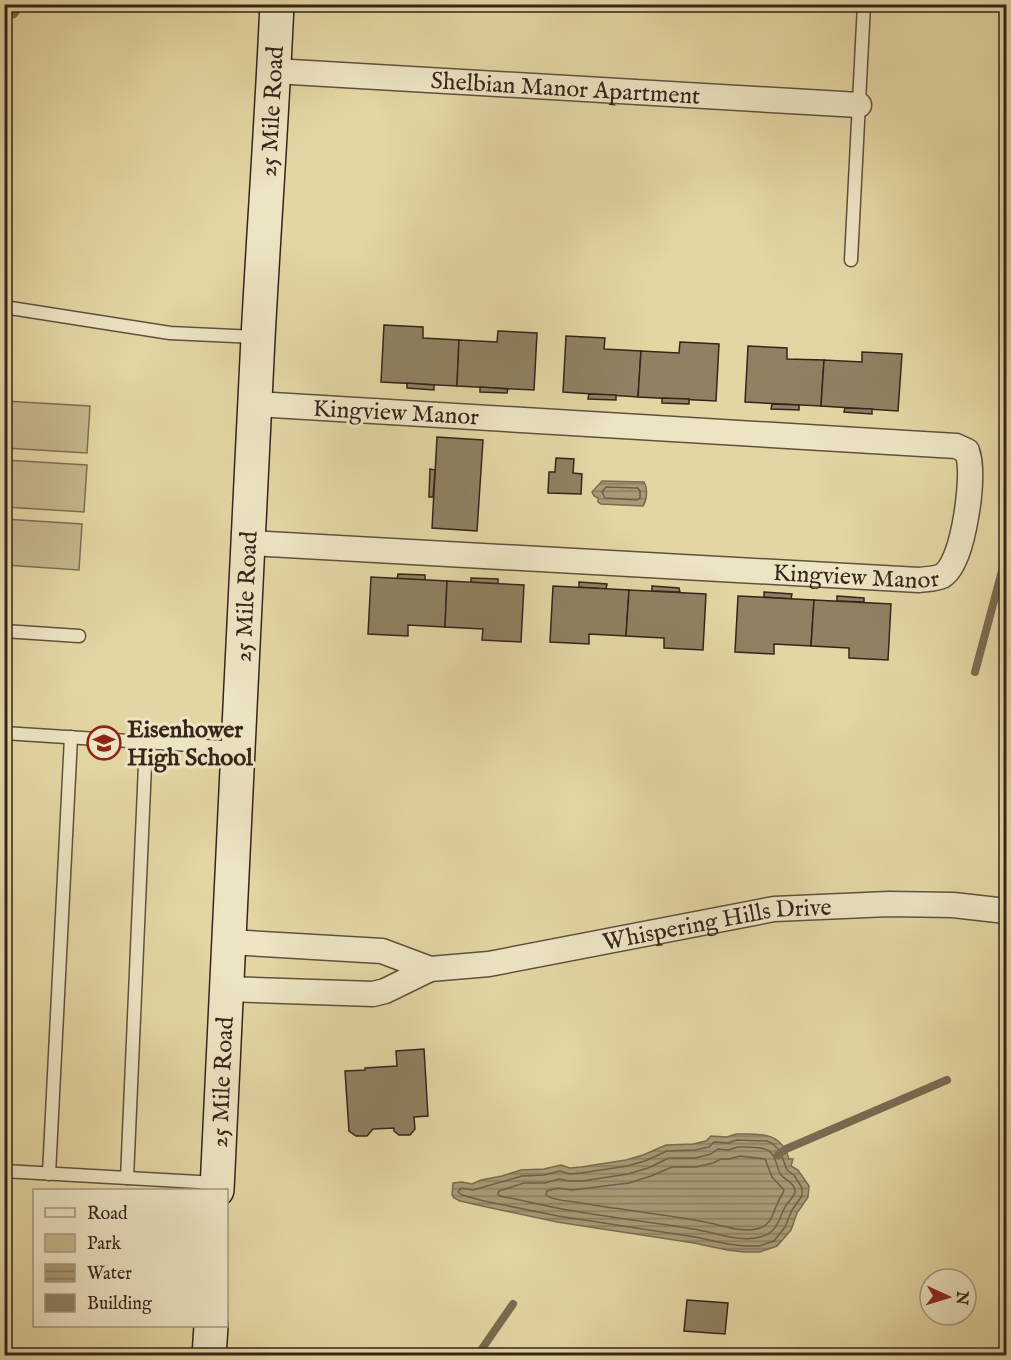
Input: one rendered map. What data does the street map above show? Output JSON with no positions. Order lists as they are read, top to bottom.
{
  "streets": {
    "street": [
      "Shelbian Manor Apartment",
      "25 Mile Road",
      "Kingview Manor",
      "Whispering Hills Drive"
    ]
  },
  "crossings": [
    ["Shelbian Manor Apartment", "25 Mile Road"],
    ["25 Mile Road", "Kingview Manor"],
    ["25 Mile Road", "Whispering Hills Drive"]
  ],
  "places": {
    "school or university": ["Eisenhower High School"]
  },
  "legend": [
    "Road",
    "Park",
    "Water",
    "Building"
  ],
  "north": "right"
}
